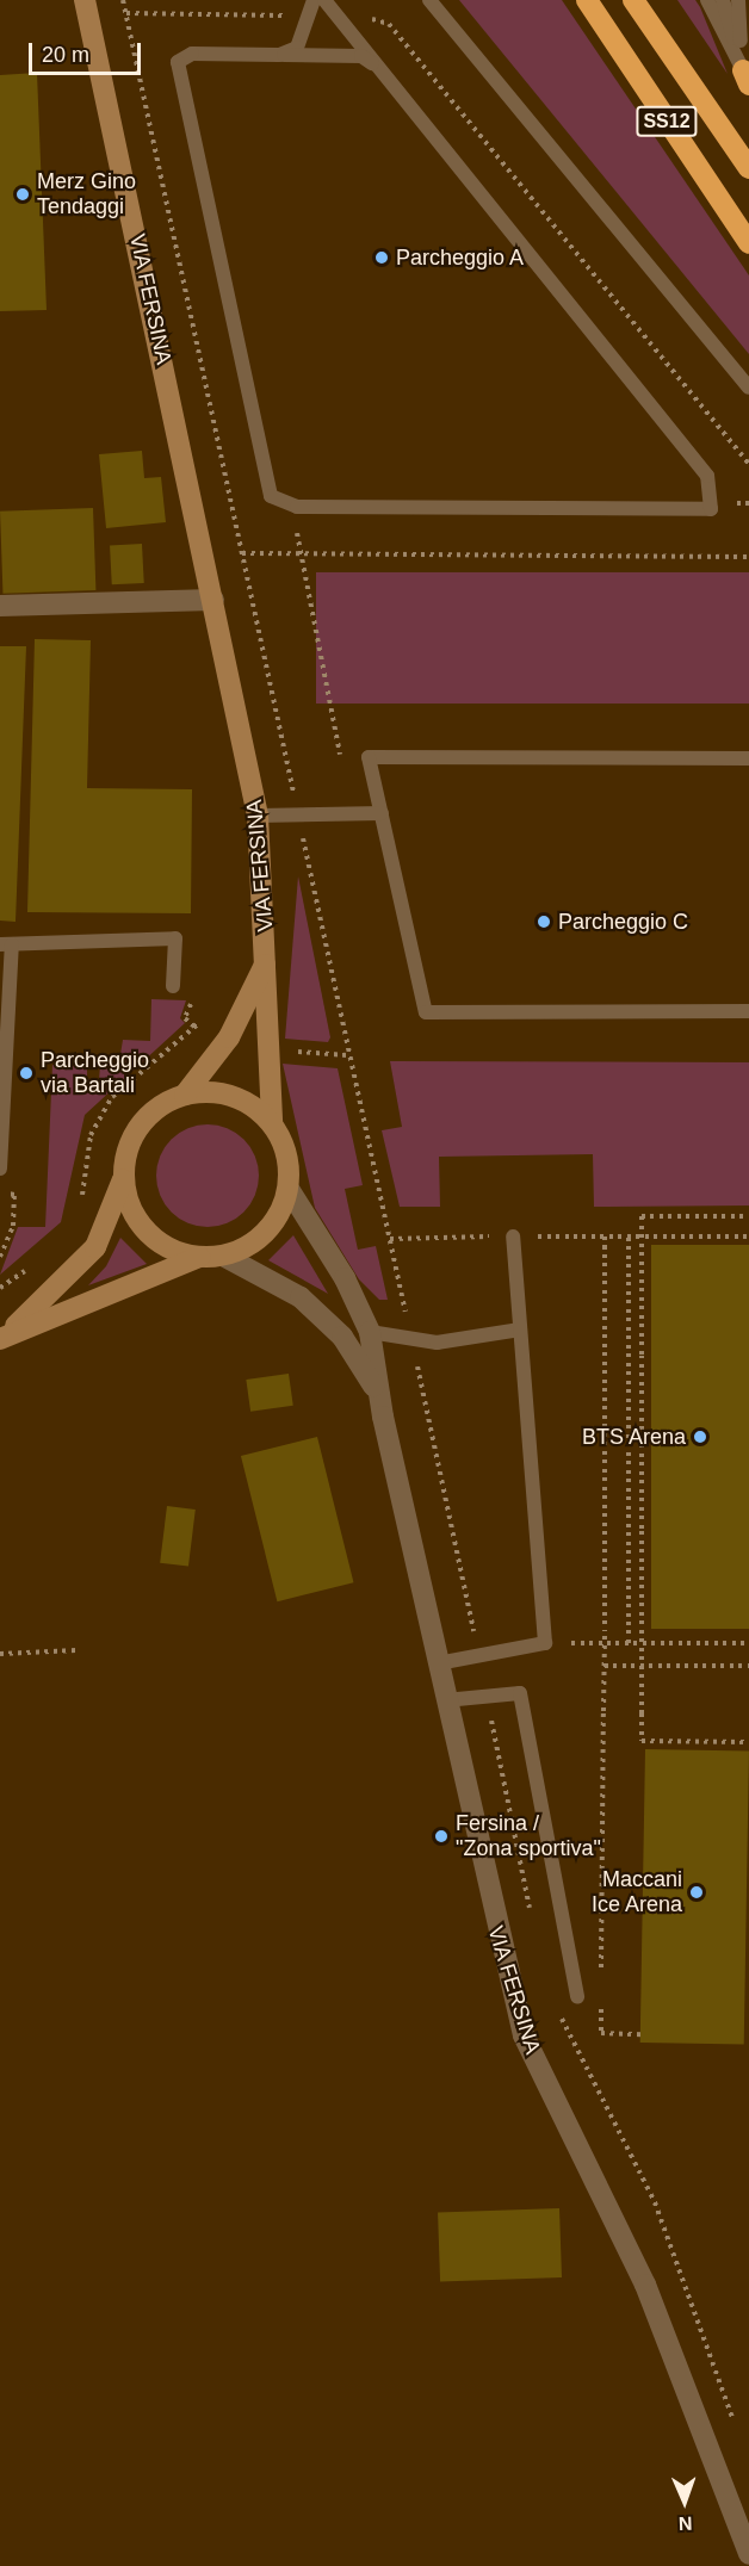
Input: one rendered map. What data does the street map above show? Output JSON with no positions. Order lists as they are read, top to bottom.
{
  "streets": {
    "highway": ["SS12"],
    "street": ["VIA FERSINA"]
  },
  "places": [
    "Merz Gino Tendaggi",
    "Parcheggio A",
    "Parcheggio C",
    "Parcheggio via Bartali",
    "BTS Arena",
    "Fersina / \"Zona sportiva\"",
    "Maccani Ice Arena"
  ],
  "scale_bar": "20 m",
  "north": "bottom"
}
